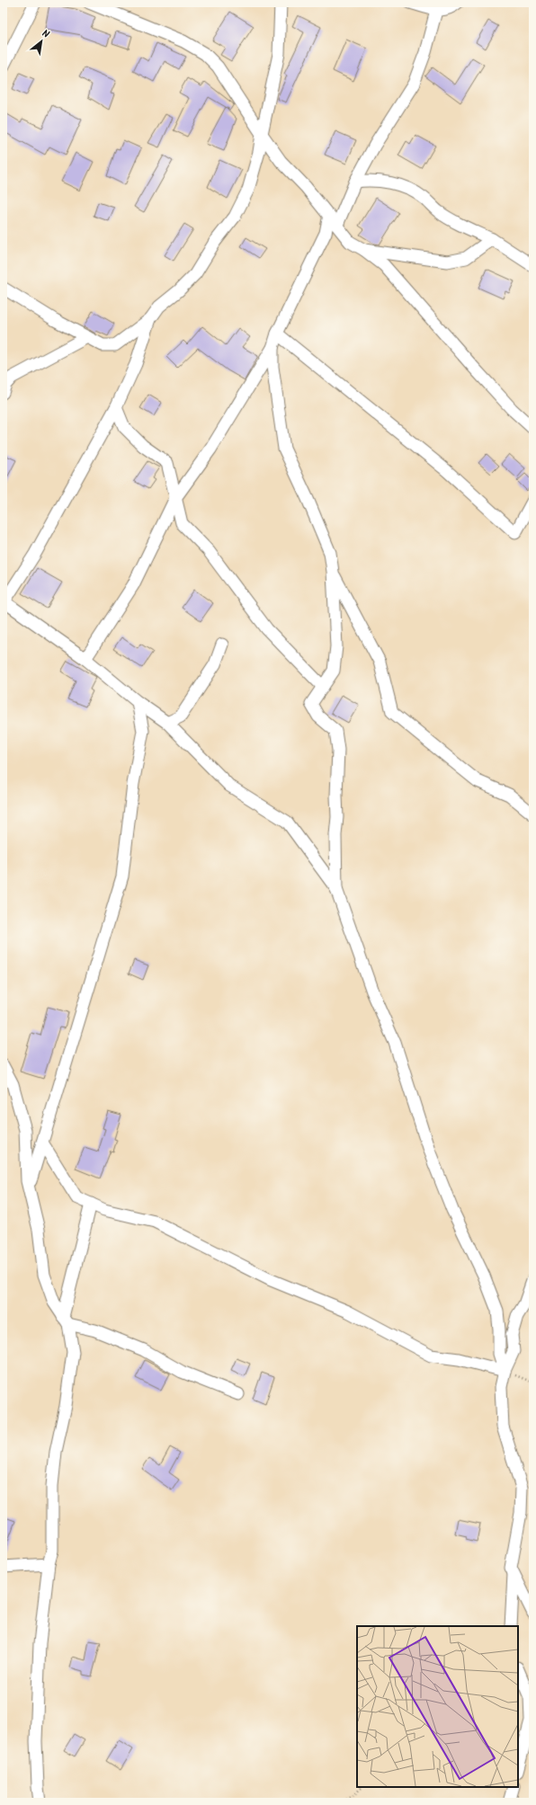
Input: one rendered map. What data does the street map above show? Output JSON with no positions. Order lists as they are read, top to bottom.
{
  "north": "top right"
}
